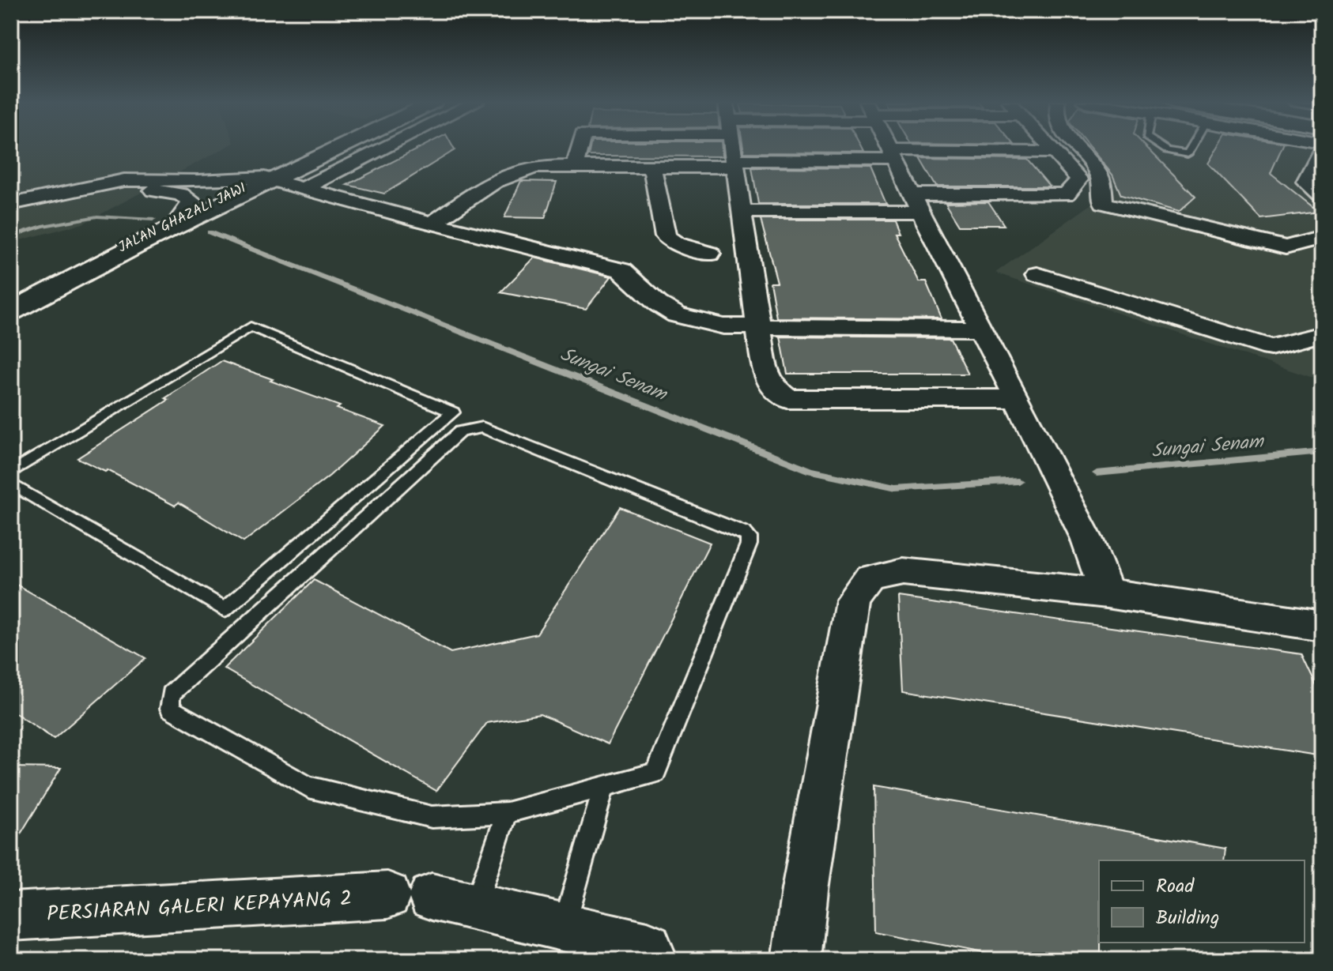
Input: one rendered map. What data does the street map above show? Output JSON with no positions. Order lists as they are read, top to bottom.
{
  "streets": {
    "street": ["JALAN GHAZALI JAWI", "PERSIARAN GALERI KEPAYANG 2"]
  },
  "water": ["Sungai Senam"],
  "legend": ["Road", "Building"]
}
